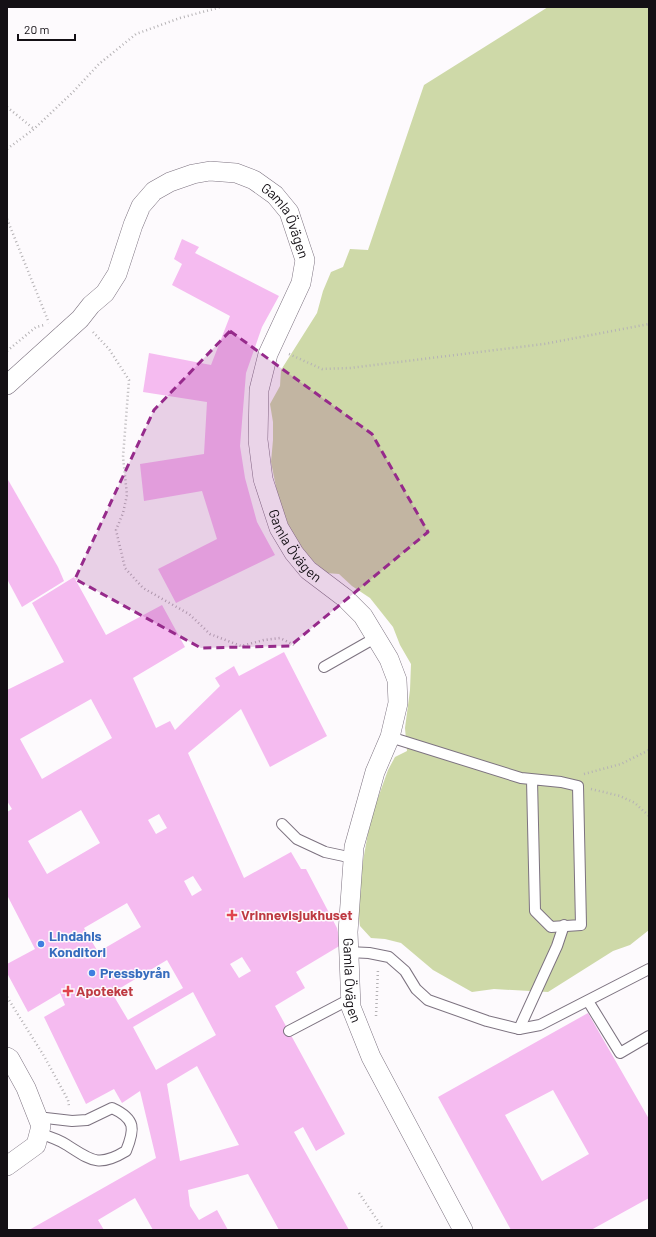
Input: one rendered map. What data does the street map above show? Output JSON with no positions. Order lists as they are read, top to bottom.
{
  "streets": {
    "street": ["Gamla Övägen"]
  },
  "places": {
    "health": ["Vrinnevisjukhuset", "Apoteket"],
    "other": ["Lindahls Konditori", "Pressbyrån"]
  },
  "scale_bar": "20 m"
}
